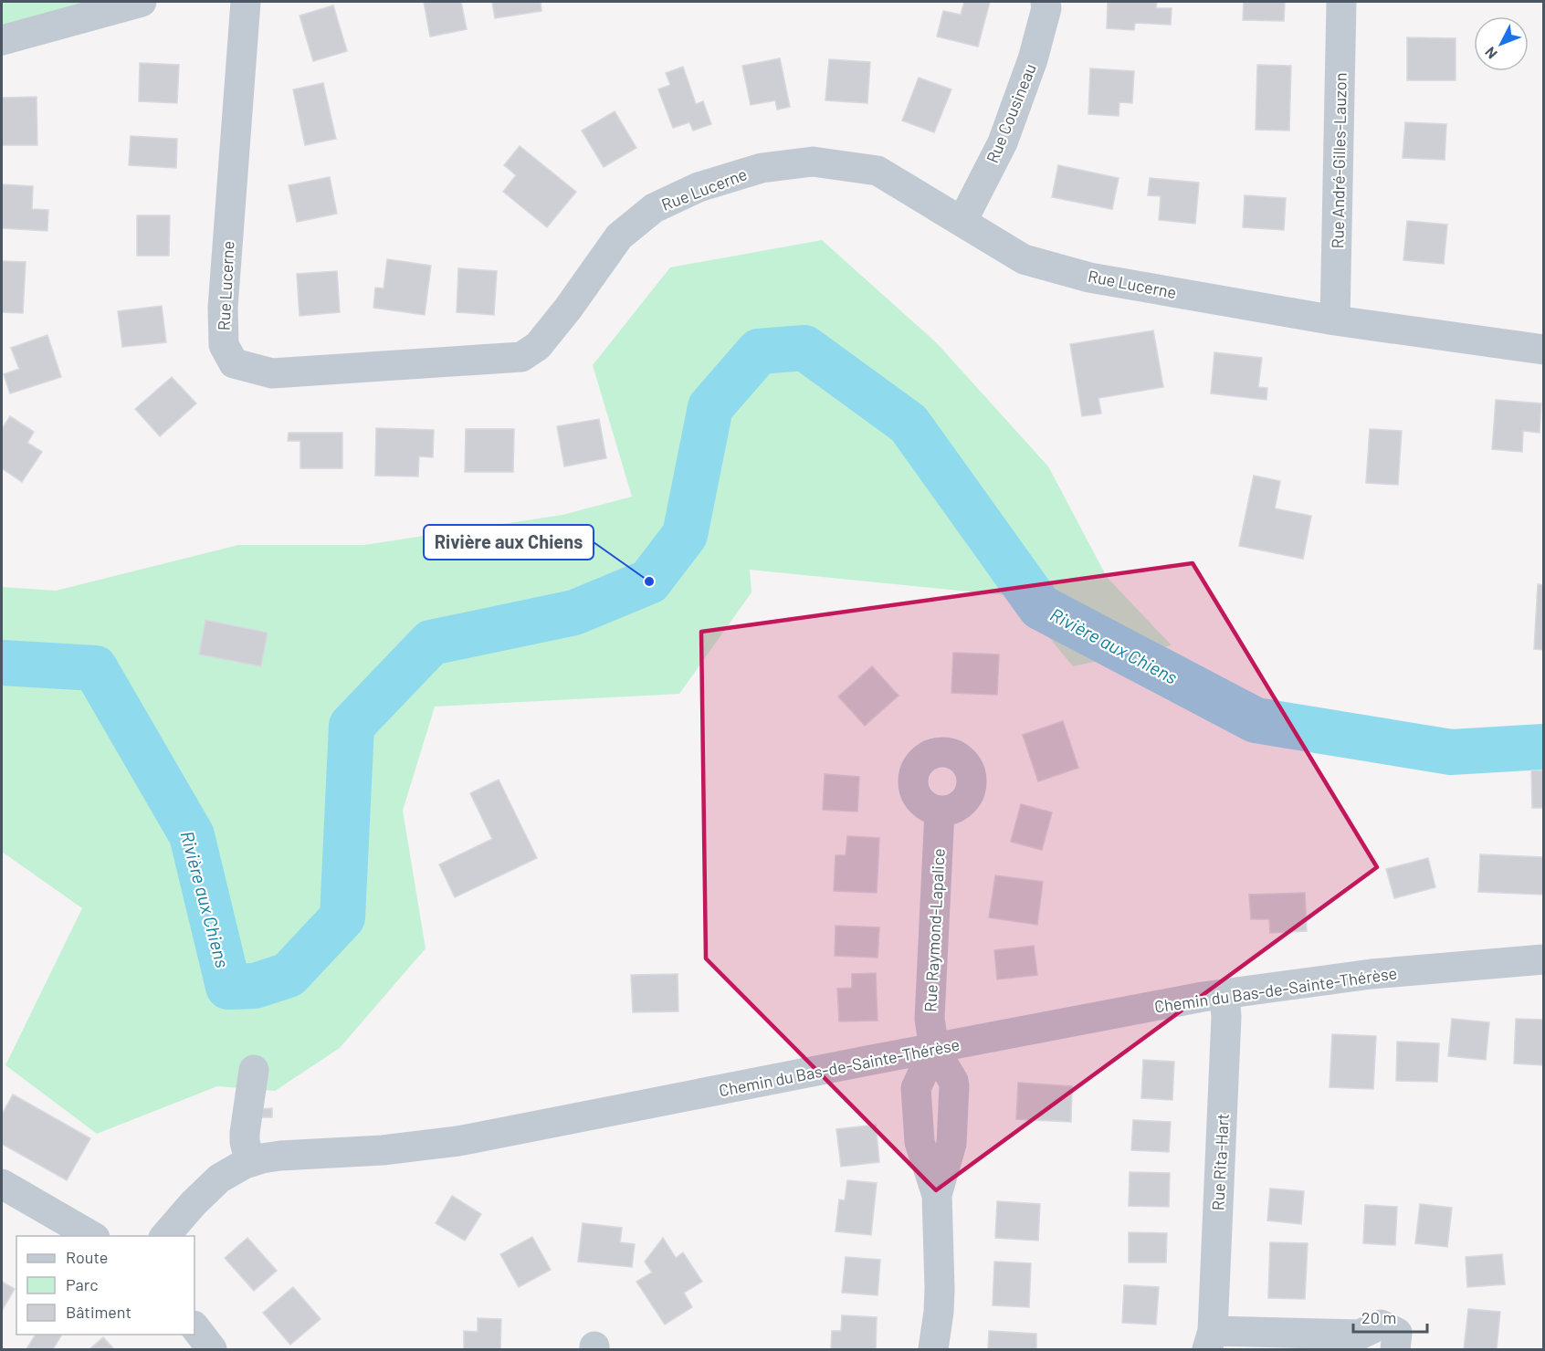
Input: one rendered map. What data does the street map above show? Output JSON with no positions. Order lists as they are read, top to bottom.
{
  "streets": {
    "street": [
      "Rue Cousineau",
      "Rue André-Gilles-Lauzon",
      "Rue Lucerne",
      "Rue Raymond-Lapalice",
      "Chemin du Bas-de-Sainte-Thérèse",
      "Rue Rita-Hart"
    ]
  },
  "crossings": [
    ["Rue Cousineau", "Rue Lucerne"],
    ["Rue André-Gilles-Lauzon", "Rue Lucerne"],
    ["Rue Raymond-Lapalice", "Chemin du Bas-de-Sainte-Thérèse"],
    ["Chemin du Bas-de-Sainte-Thérèse", "Rue Rita-Hart"]
  ],
  "water": ["Rivière aux Chiens"],
  "places": ["Rivière aux Chiens"],
  "legend": ["Route", "Parc", "Bâtiment"],
  "scale_bar": "20 m",
  "north": "bottom left"
}
